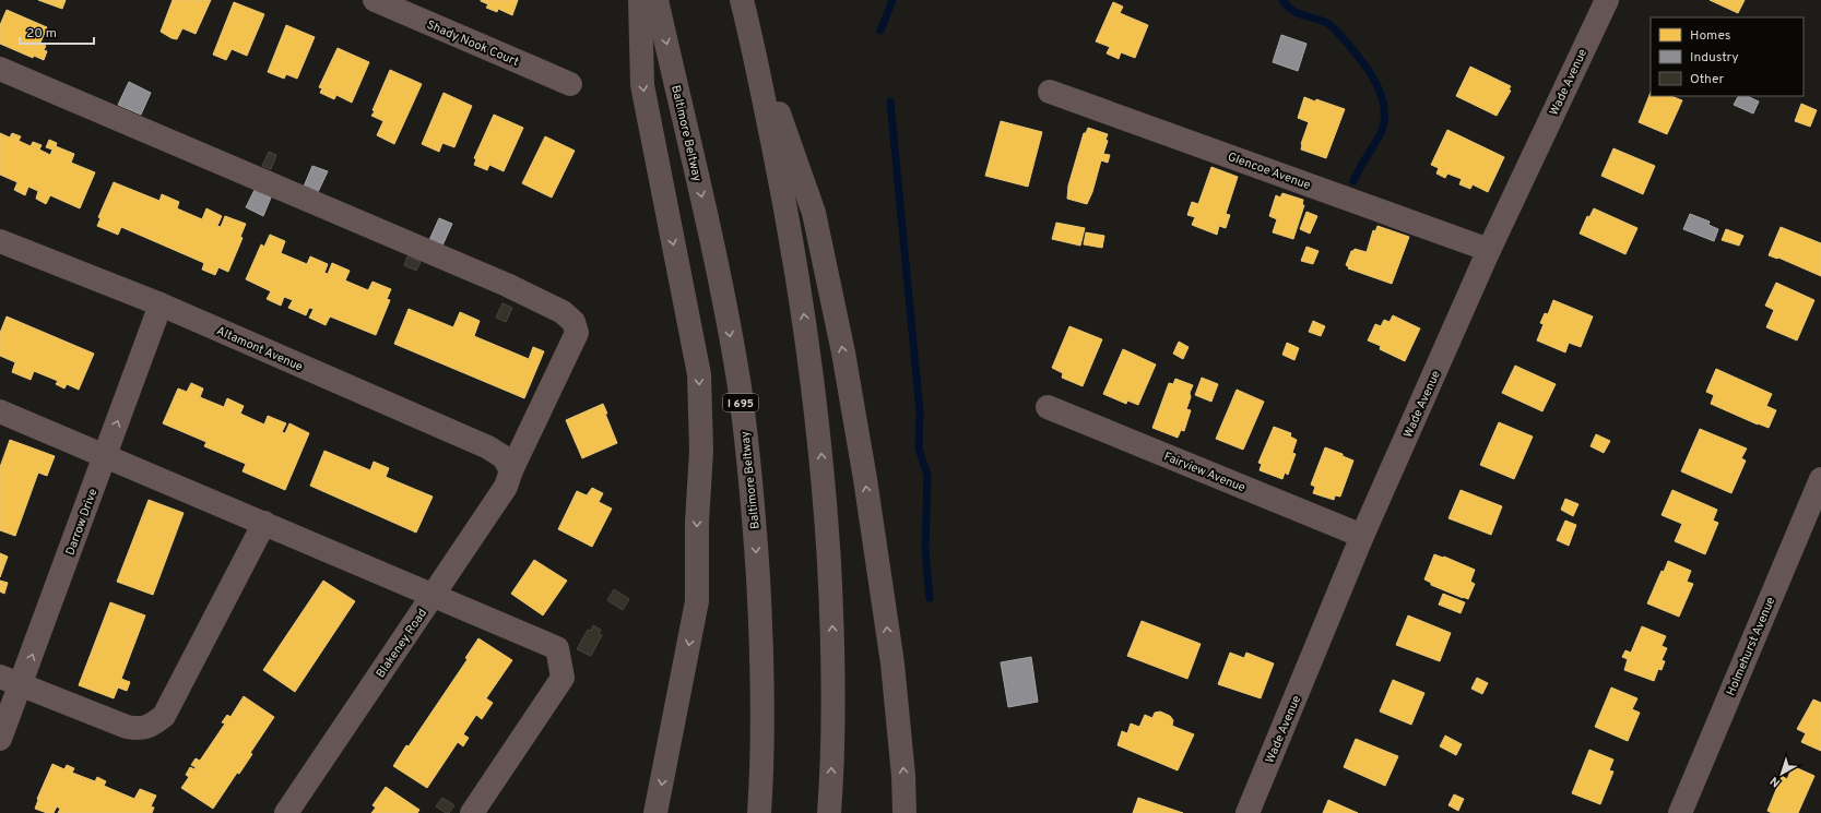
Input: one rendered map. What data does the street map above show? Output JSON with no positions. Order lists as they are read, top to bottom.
{
  "streets": {
    "highway": ["Baltimore Beltway", "I 695"],
    "street": [
      "Shady Nook Court",
      "Wade Avenue",
      "Glencoe Avenue",
      "Altamont Avenue",
      "Fairview Avenue",
      "Darrow Drive",
      "Blakeney Road",
      "Holmehurst Avenue"
    ]
  },
  "crossings": [
    ["Wade Avenue", "Glencoe Avenue"],
    ["Wade Avenue", "Fairview Avenue"],
    ["Altamont Avenue", "Darrow Drive"],
    ["Altamont Avenue", "Blakeney Road"]
  ],
  "one_way": ["Darrow Drive"],
  "legend": ["Homes", "Industry", "Other"],
  "scale_bar": "20 m",
  "north": "bottom left"
}
